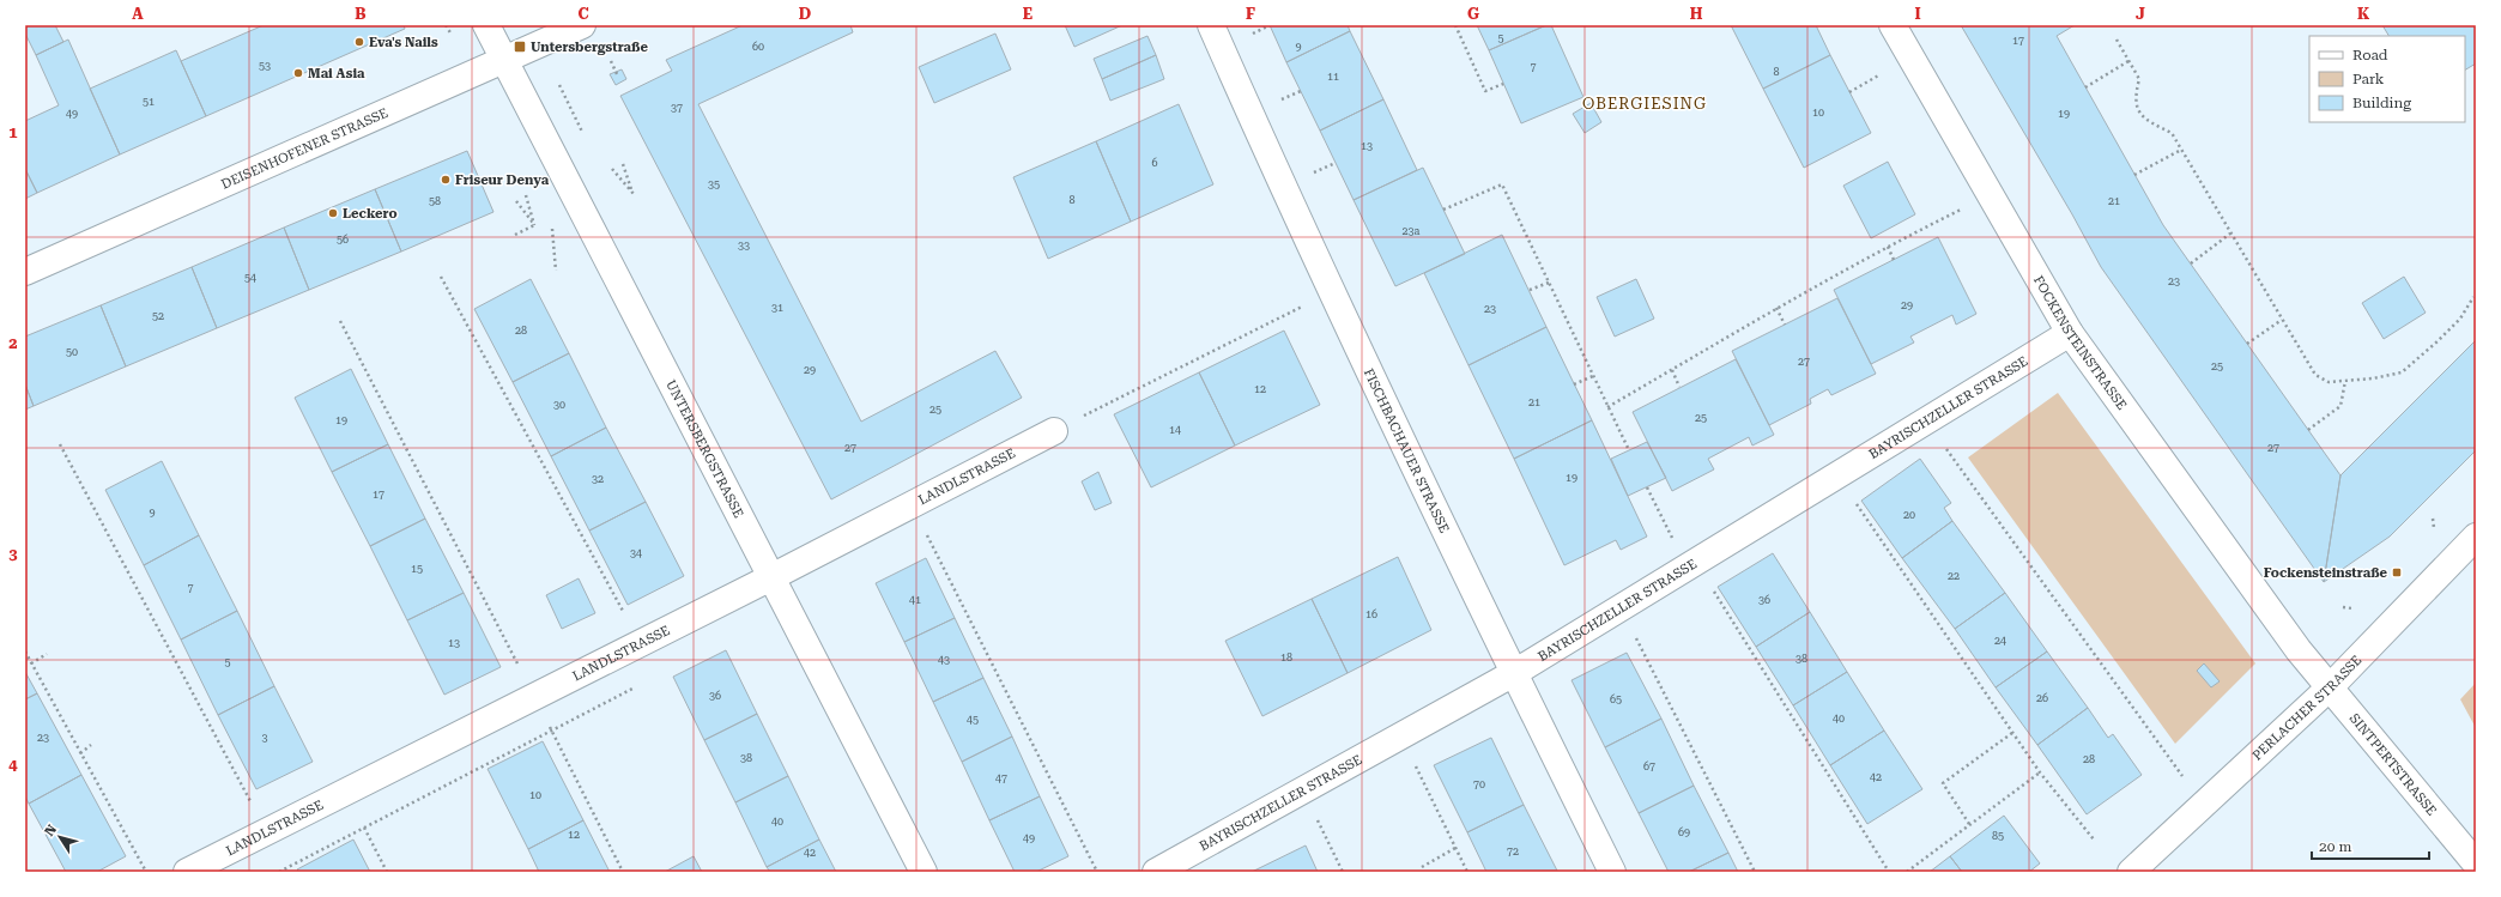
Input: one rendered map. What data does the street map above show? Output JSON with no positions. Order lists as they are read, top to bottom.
{
  "streets": {
    "street": [
      "DEISENHOFENER STRASSE",
      "FOCKENSTEINSTRASSE",
      "BAYRISCHZELLER STRASSE",
      "UNTERSBERGSTRASSE",
      "FISCHBACHAUER STRASSE",
      "LANDLSTRASSE",
      "PERLACHER STRASSE",
      "SINTPERTSTRASSE"
    ]
  },
  "crossings": [
    ["DEISENHOFENER STRASSE", "UNTERSBERGSTRASSE"],
    ["FOCKENSTEINSTRASSE", "BAYRISCHZELLER STRASSE"],
    ["FOCKENSTEINSTRASSE", "PERLACHER STRASSE"],
    ["FOCKENSTEINSTRASSE", "SINTPERTSTRASSE"],
    ["BAYRISCHZELLER STRASSE", "FISCHBACHAUER STRASSE"],
    ["UNTERSBERGSTRASSE", "LANDLSTRASSE"],
    ["PERLACHER STRASSE", "SINTPERTSTRASSE"]
  ],
  "districts": ["OBERGIESING"],
  "places": {
    "other": [
      "Eva's Nails",
      "Mai Asia",
      "Friseur Denya",
      "Leckero"
    ],
    "transit": ["Untersbergstraße", "Fockensteinstraße"]
  },
  "house_numbers": [
    "5",
    "17",
    "60",
    "9",
    "53",
    "7",
    "8",
    "11",
    "51",
    "37",
    "10",
    "49",
    "19",
    "13",
    "6",
    "35",
    "8",
    "58",
    "21",
    "23a",
    "56",
    "33",
    "54",
    "23",
    "29",
    "31",
    "23",
    "52",
    "28",
    "50",
    "27",
    "25",
    "29",
    "12",
    "21",
    "30",
    "25",
    "25",
    "19",
    "14",
    "27",
    "27",
    "19",
    "32",
    "17",
    "9",
    "20",
    "34",
    "15",
    "22",
    "7",
    "41",
    "36",
    "16",
    "24",
    "13",
    "18",
    "38",
    "43",
    "5",
    "36",
    "26",
    "65",
    "40",
    "45",
    "23",
    "3",
    "38",
    "28",
    "67",
    "42",
    "47",
    "70",
    "10",
    "40",
    "69",
    "12",
    "85",
    "49",
    "72",
    "42"
  ],
  "legend": ["Road", "Park", "Building"],
  "scale_bar": "20 m",
  "north": "top left",
  "grid": {
    "columns": [
      "A",
      "B",
      "C",
      "D",
      "E",
      "F",
      "G",
      "H",
      "I",
      "J",
      "K"
    ],
    "rows": [
      "1",
      "2",
      "3",
      "4"
    ]
  }
}
